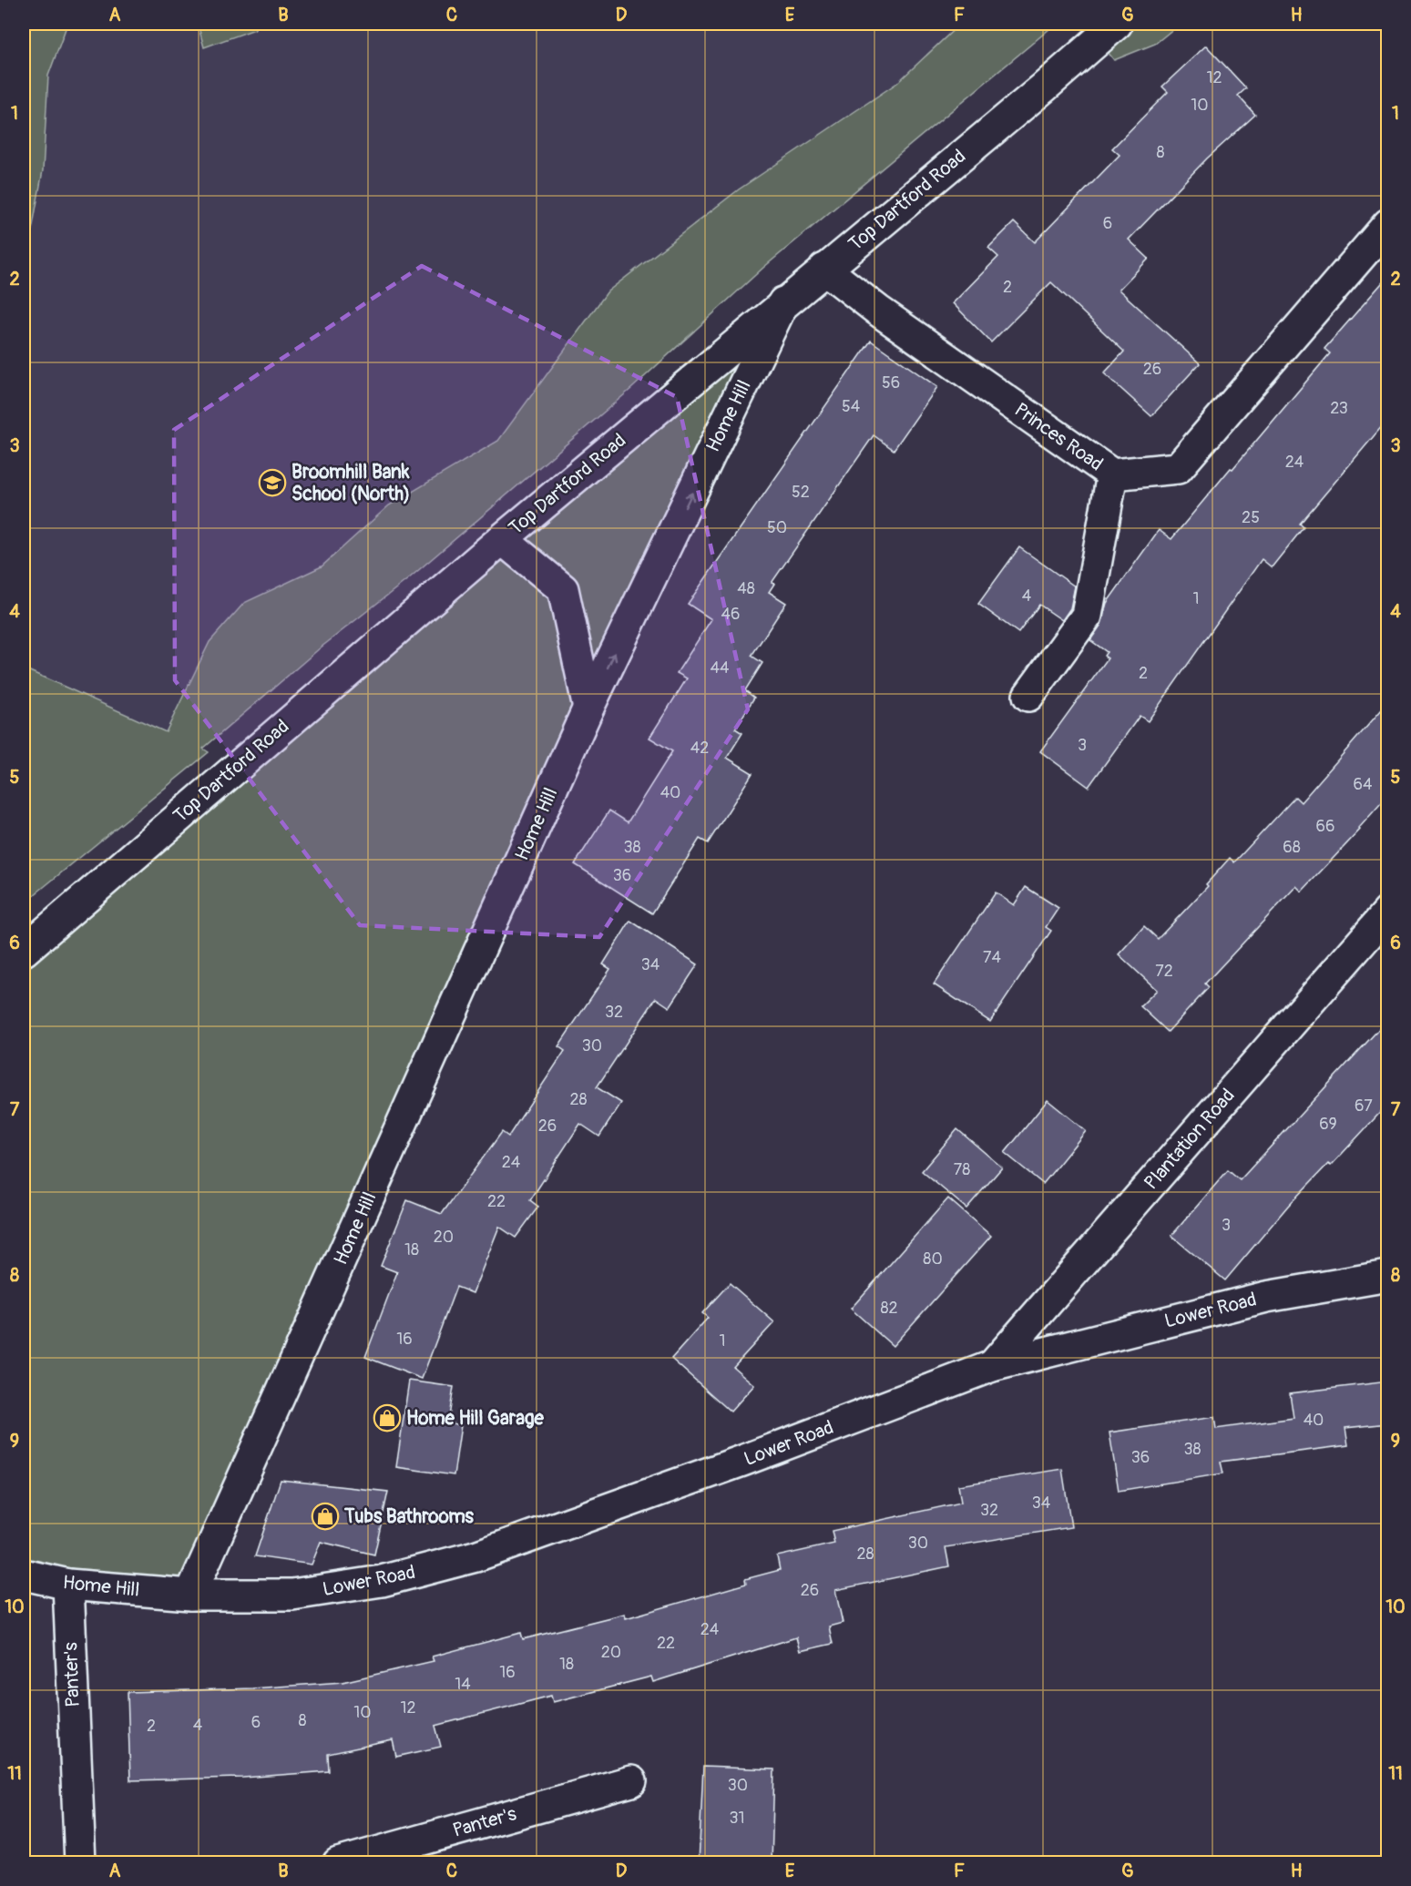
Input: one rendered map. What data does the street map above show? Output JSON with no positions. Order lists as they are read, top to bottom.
{
  "streets": {
    "street": [
      "Top Dartford Road",
      "Home Hill",
      "Princes Road",
      "Plantation Road",
      "Lower Road",
      "Panter's"
    ]
  },
  "crossings": [
    ["Top Dartford Road", "Home Hill"],
    ["Top Dartford Road", "Princes Road"],
    ["Home Hill", "Lower Road"],
    ["Home Hill", "Panter's"],
    ["Plantation Road", "Lower Road"]
  ],
  "places": {
    "school or university": ["Broomhill Bank School (North)"],
    "shop": ["Home Hill Garage", "Tubs Bathrooms"]
  },
  "house_numbers": [
    "12",
    "10",
    "8",
    "6",
    "2",
    "26",
    "56",
    "54",
    "23",
    "24",
    "52",
    "25",
    "50",
    "48",
    "4",
    "1",
    "46",
    "44",
    "2",
    "3",
    "42",
    "64",
    "40",
    "66",
    "38",
    "68",
    "36",
    "74",
    "34",
    "72",
    "32",
    "30",
    "28",
    "67",
    "69",
    "26",
    "24",
    "78",
    "22",
    "3",
    "20",
    "18",
    "80",
    "82",
    "16",
    "1",
    "40",
    "38",
    "36",
    "34",
    "32",
    "30",
    "28",
    "26",
    "24",
    "22",
    "20",
    "18",
    "16",
    "14",
    "12",
    "10",
    "8",
    "6",
    "4",
    "2",
    "30",
    "31"
  ],
  "grid": {
    "columns": [
      "A",
      "B",
      "C",
      "D",
      "E",
      "F",
      "G",
      "H"
    ],
    "rows": [
      "1",
      "2",
      "3",
      "4",
      "5",
      "6",
      "7",
      "8",
      "9",
      "10",
      "11"
    ]
  }
}
